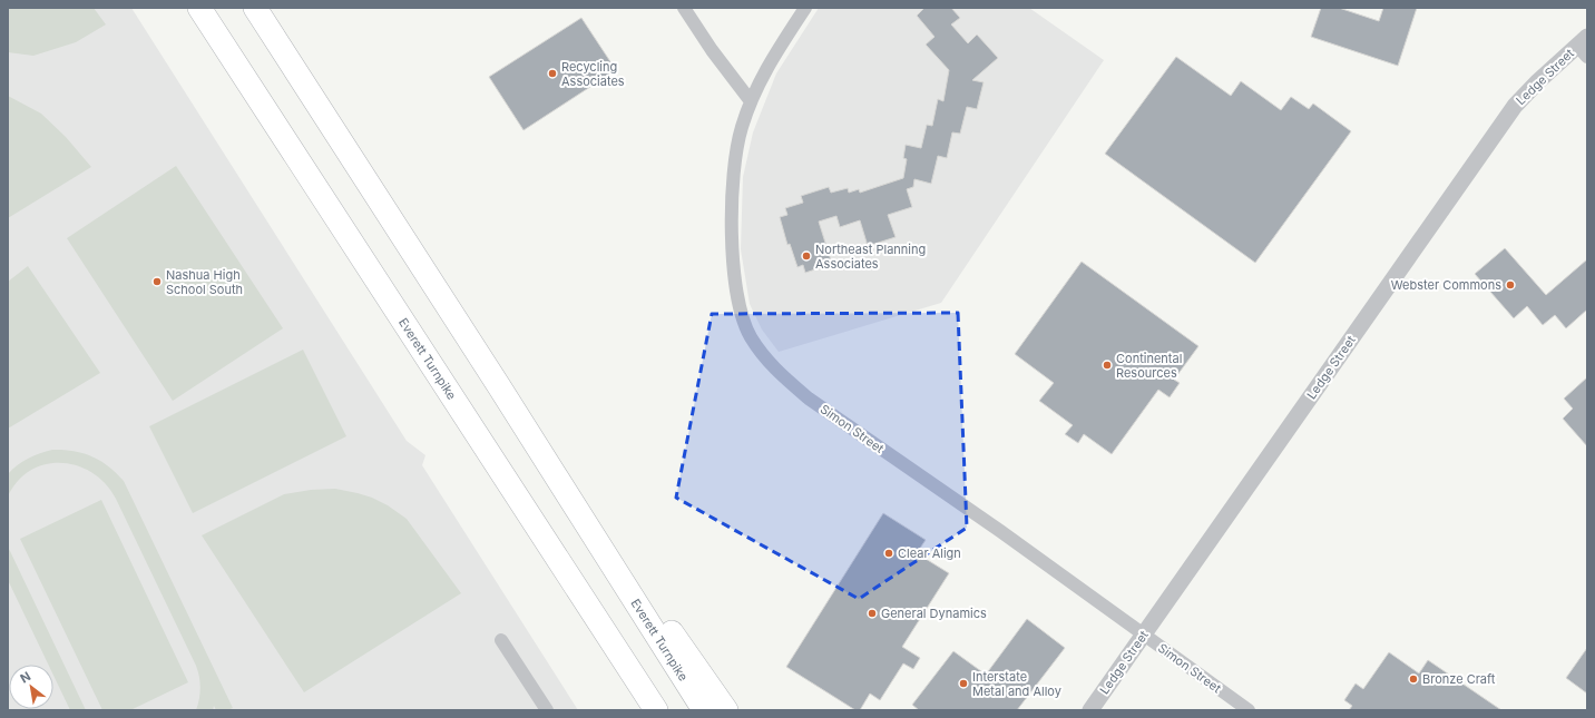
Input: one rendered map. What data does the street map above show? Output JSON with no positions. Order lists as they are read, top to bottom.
{
  "streets": {
    "highway": ["Everett Turnpike"],
    "street": ["Ledge Street", "Simon Street"]
  },
  "crossings": [
    ["Ledge Street", "Simon Street"]
  ],
  "places": [
    "Recycling Associates",
    "Northeast Planning Associates",
    "Nashua High School South",
    "Webster Commons",
    "Continental Resources",
    "Clear Align",
    "General Dynamics",
    "Bronze Craft",
    "Interstate Metal and Alloy"
  ],
  "north": "top left"
}
